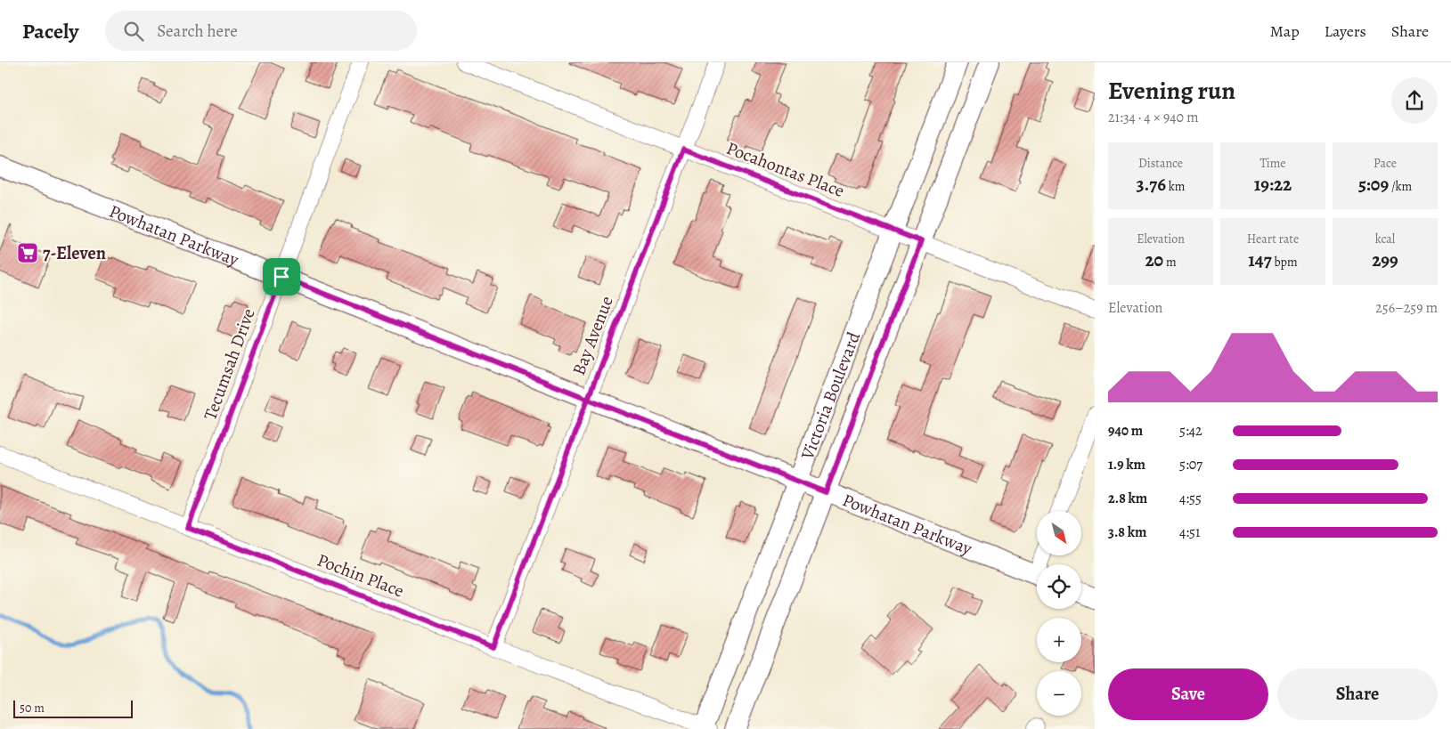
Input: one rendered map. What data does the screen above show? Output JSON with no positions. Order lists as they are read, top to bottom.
{
  "streets": {
    "main road": ["Powhatan Parkway", "Victoria Boulevard"],
    "street": [
      "Pocahontas Place",
      "Bay Avenue",
      "Tecumsah Drive",
      "Pochin Place"
    ]
  },
  "crossings": [
    ["Pocahontas Place", "Bay Avenue"],
    ["Pocahontas Place", "Victoria Boulevard"],
    ["Powhatan Parkway", "Bay Avenue"],
    ["Powhatan Parkway", "Tecumsah Drive"],
    ["Powhatan Parkway", "Victoria Boulevard"],
    ["Bay Avenue", "Pochin Place"],
    ["Tecumsah Drive", "Pochin Place"],
    ["Victoria Boulevard", "Pochin Place"]
  ],
  "places": {
    "supermarket": ["7-Eleven"]
  },
  "scale_bar": "50 m",
  "north": "bottom right",
  "page": {
    "header": "Pacely",
    "search": "Search here",
    "nav": ["Map", "Layers", "Share"],
    "heading": ["Evening run", "21:34 · 4 × 940 m"],
    "stats": [
      ["Distance", "3.76 km"],
      ["Time", "19:22"],
      ["Pace", "5:09 /km"],
      ["Elevation", "20 m"],
      ["Heart rate", "147 bpm"],
      ["kcal", "299"]
    ],
    "chart": ["Elevation", "256–259 m"],
    "list": [
      {
        "name": "940 m",
        "note": "5:42"
      },
      {
        "name": "1.9 km",
        "note": "5:07"
      },
      {
        "name": "2.8 km",
        "note": "4:55"
      },
      {
        "name": "3.8 km",
        "note": "4:51"
      }
    ],
    "map_buttons": ["+", "−"],
    "buttons": ["Save", "Share"],
    "scale": "50 m"
  }
}
